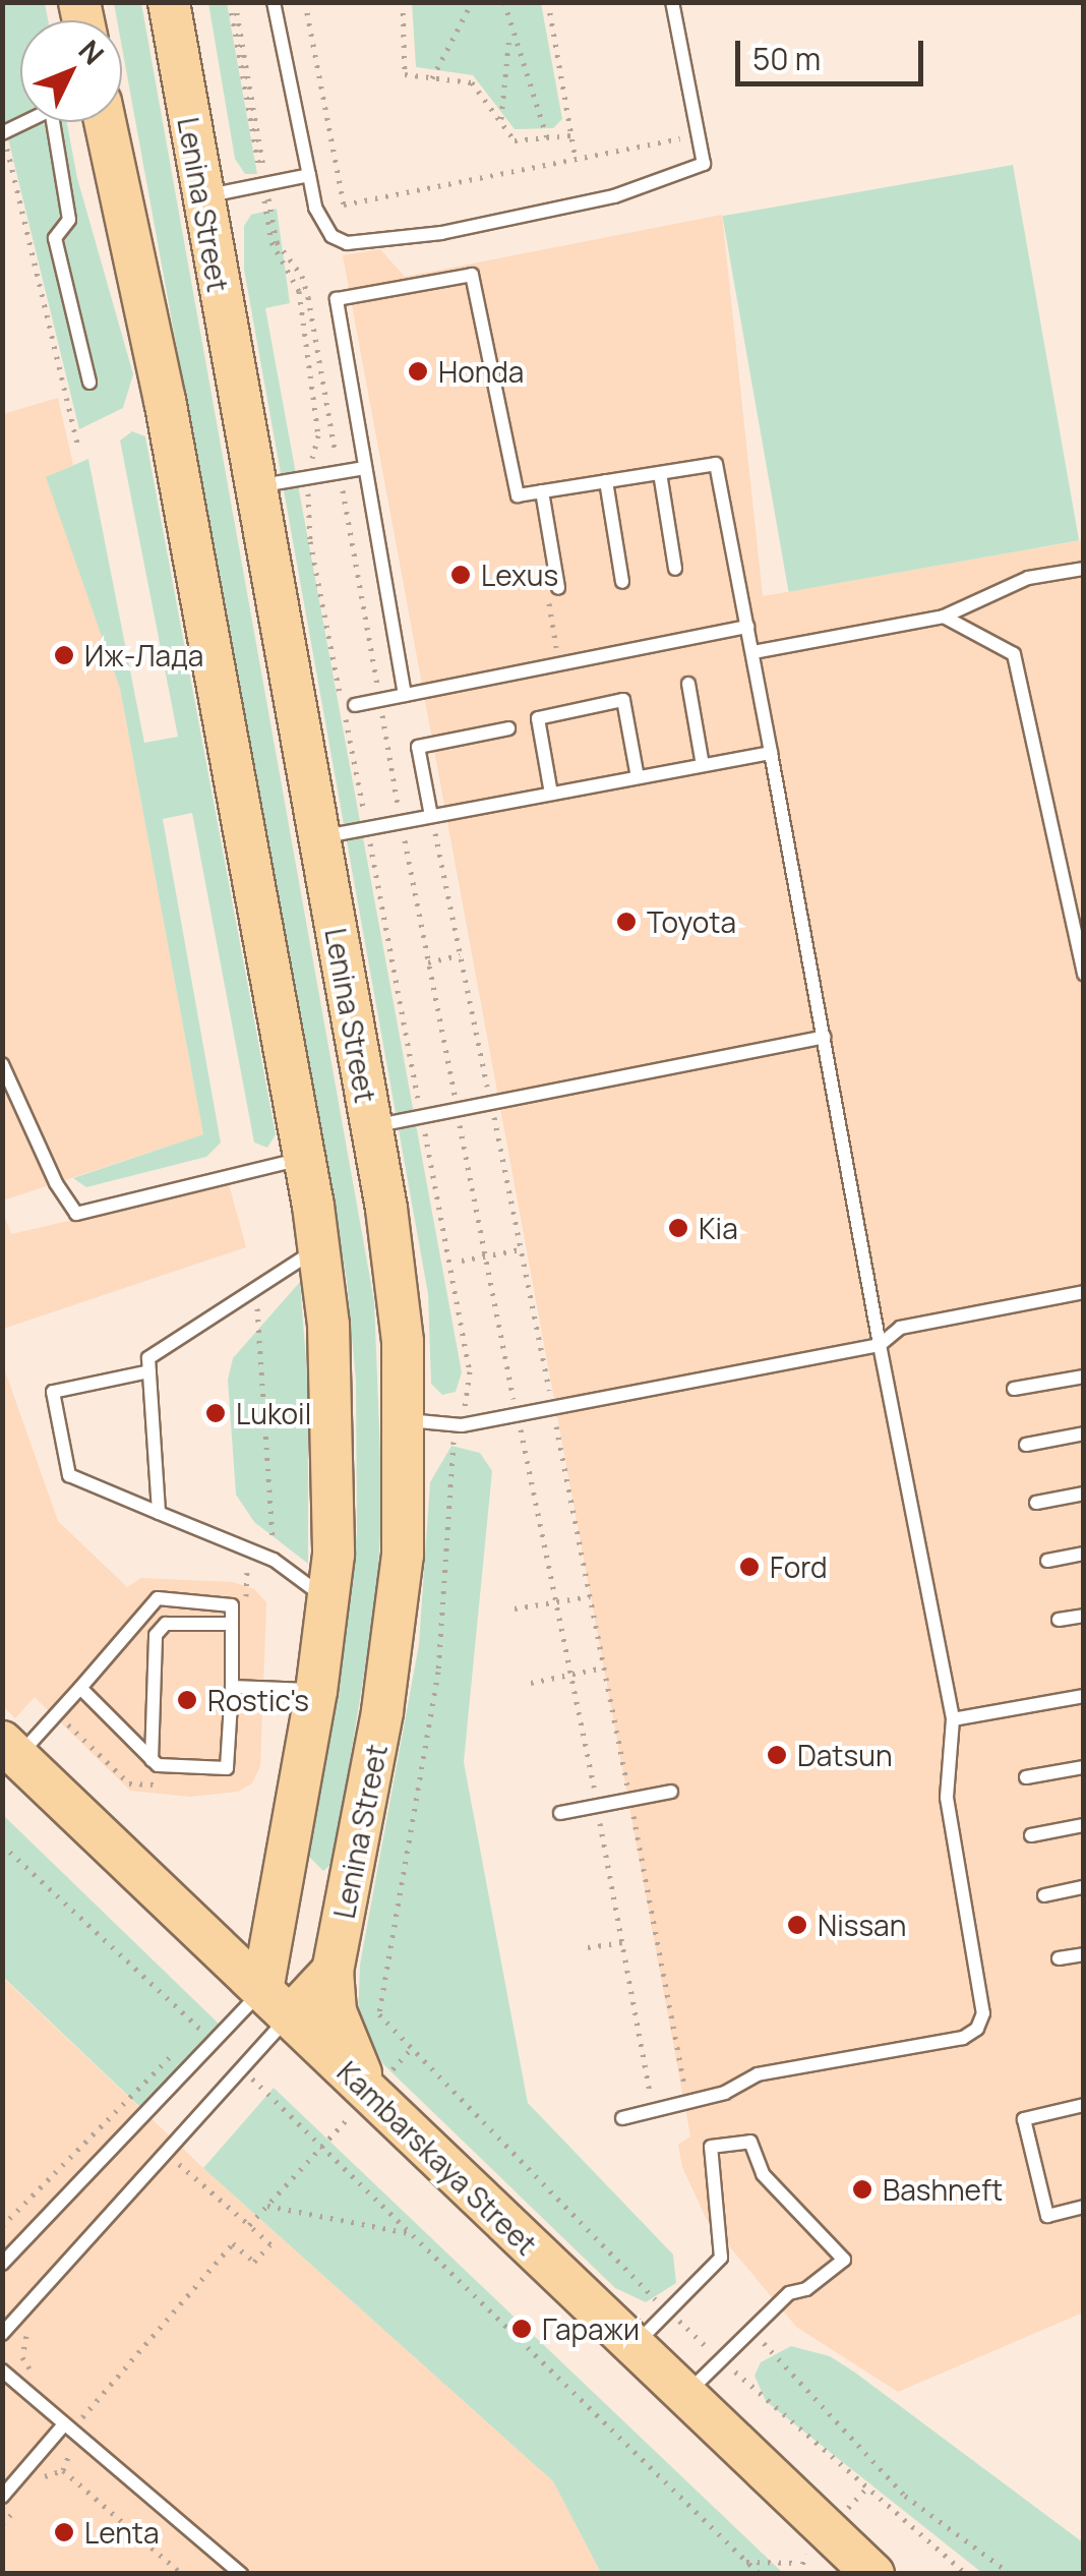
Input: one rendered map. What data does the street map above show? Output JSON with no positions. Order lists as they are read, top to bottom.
{
  "streets": {
    "main road": ["Lenina Street", "Kambarskaya Street"]
  },
  "places": [
    "Honda",
    "Lexus",
    "Иж-Лада",
    "Toyota",
    "Kia",
    "Lukoil",
    "Ford",
    "Rostic's",
    "Datsun",
    "Nissan",
    "Bashneft",
    "Гаражи",
    "Lenta"
  ],
  "scale_bar": "50 m",
  "north": "top right"
}
